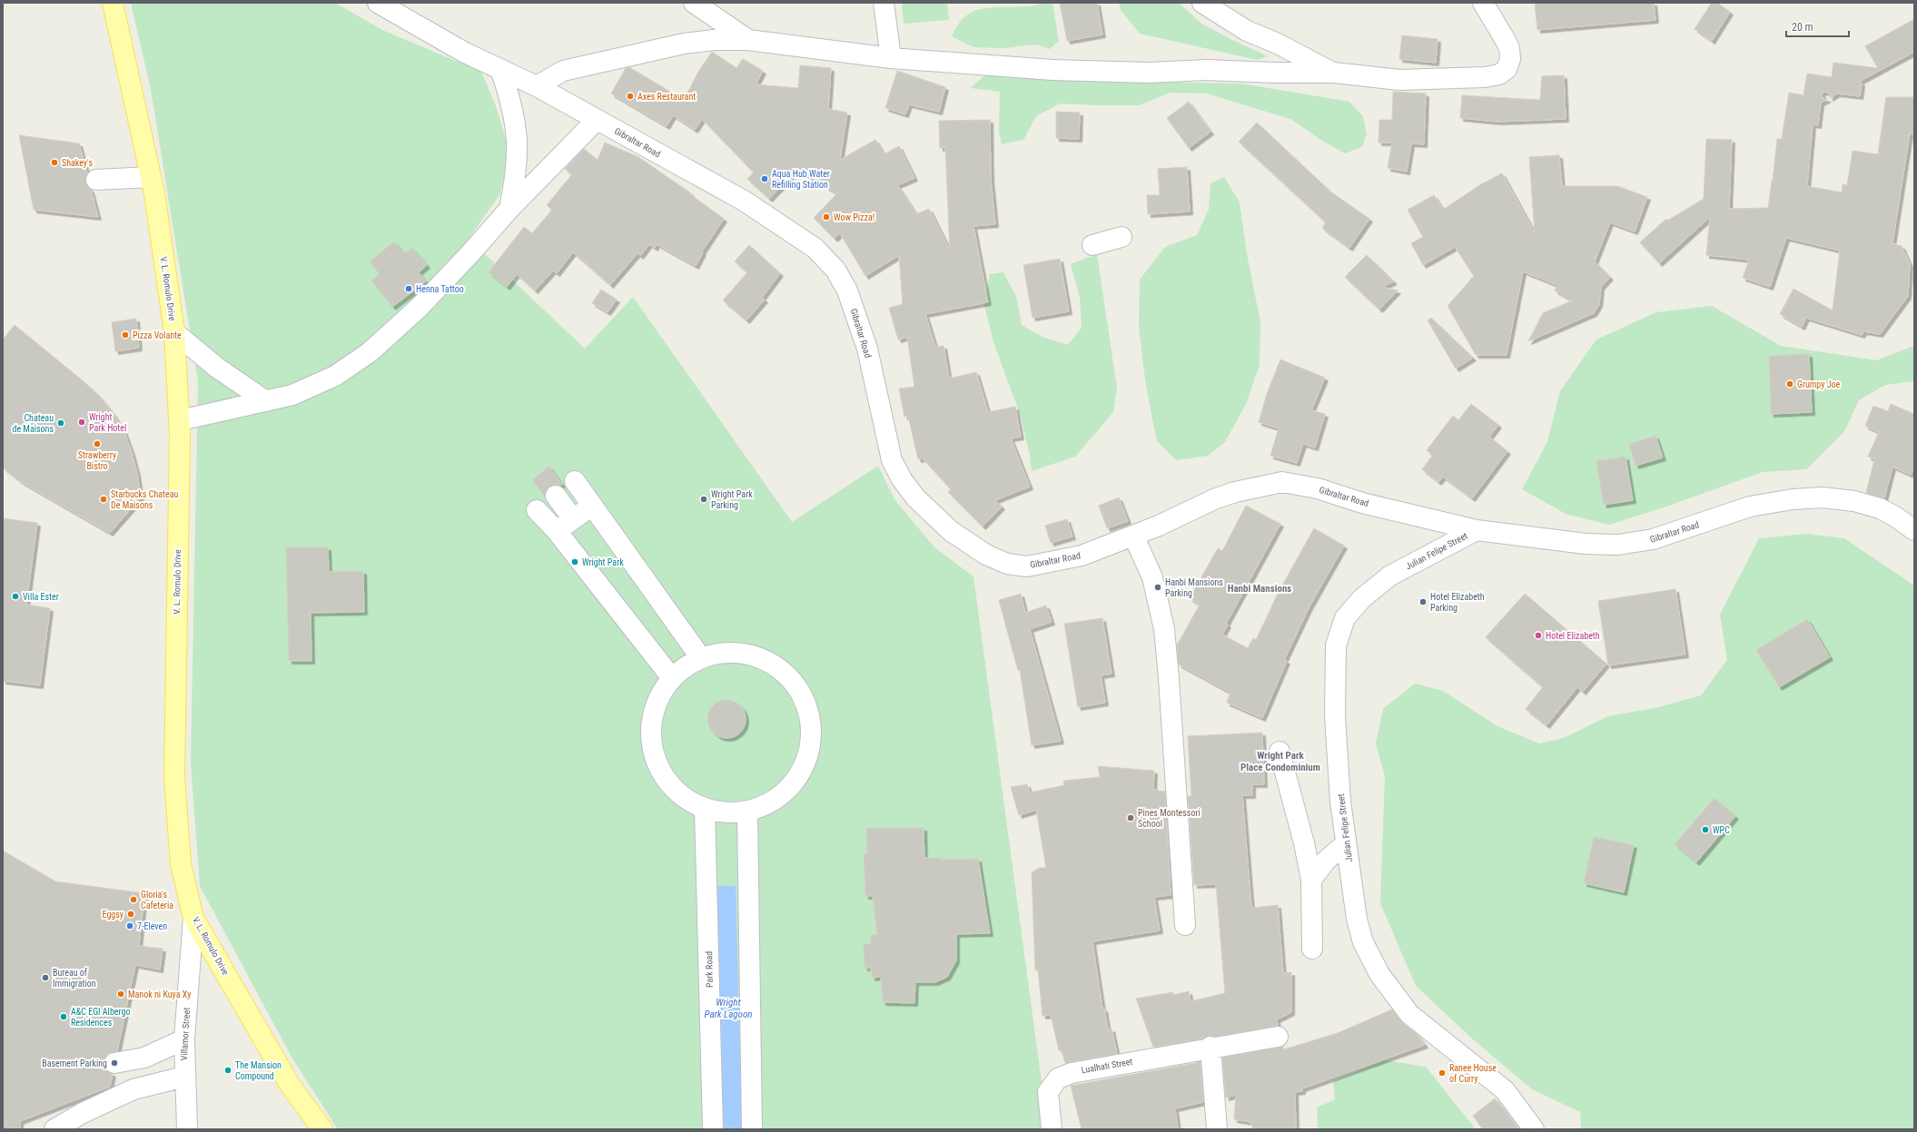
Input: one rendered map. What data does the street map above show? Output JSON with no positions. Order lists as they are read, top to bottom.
{
  "streets": {
    "main road": ["V. L. Romulo Drive"],
    "street": [
      "Gibraltar Road",
      "Julian Felipe Street",
      "Park Road",
      "Villamor Street",
      "Lualhati Street"
    ]
  },
  "crossings": [
    ["Gibraltar Road", "Julian Felipe Street"],
    ["V. L. Romulo Drive", "Villamor Street"]
  ],
  "districts": ["Hanbi Mansions", "Wright Park Place Condominium"],
  "water": ["Wright Park Lagoon"],
  "places": [
    "Axes Restaurant",
    "Shakey's",
    "Aqua Hub Water Refilling Station",
    "Wow Pizza!",
    "Henna Tattoo",
    "Pizza Volante",
    "Grumpy Joe",
    "Wright Park Hotel",
    "Chateau de Maisons",
    "Strawberry Bistro",
    "Starbucks Chateau De Maisons",
    "Wright Park Parking",
    "Wright Park",
    "Hanbi Mansions Parking",
    "Villa Ester",
    "Hotel Elizabeth Parking",
    "Hotel Elizabeth",
    "Pines Montessori School",
    "WPC",
    "Gloria's Cafeteria",
    "Eggsy",
    "7-Eleven",
    "Bureau of Immigration",
    "Manok ni Kuya Xy",
    "A&C EGI Albergo Residences",
    "Basement Parking",
    "The Mansion Compound",
    "Ranee House of Curry"
  ],
  "scale_bar": "20 m"
}
